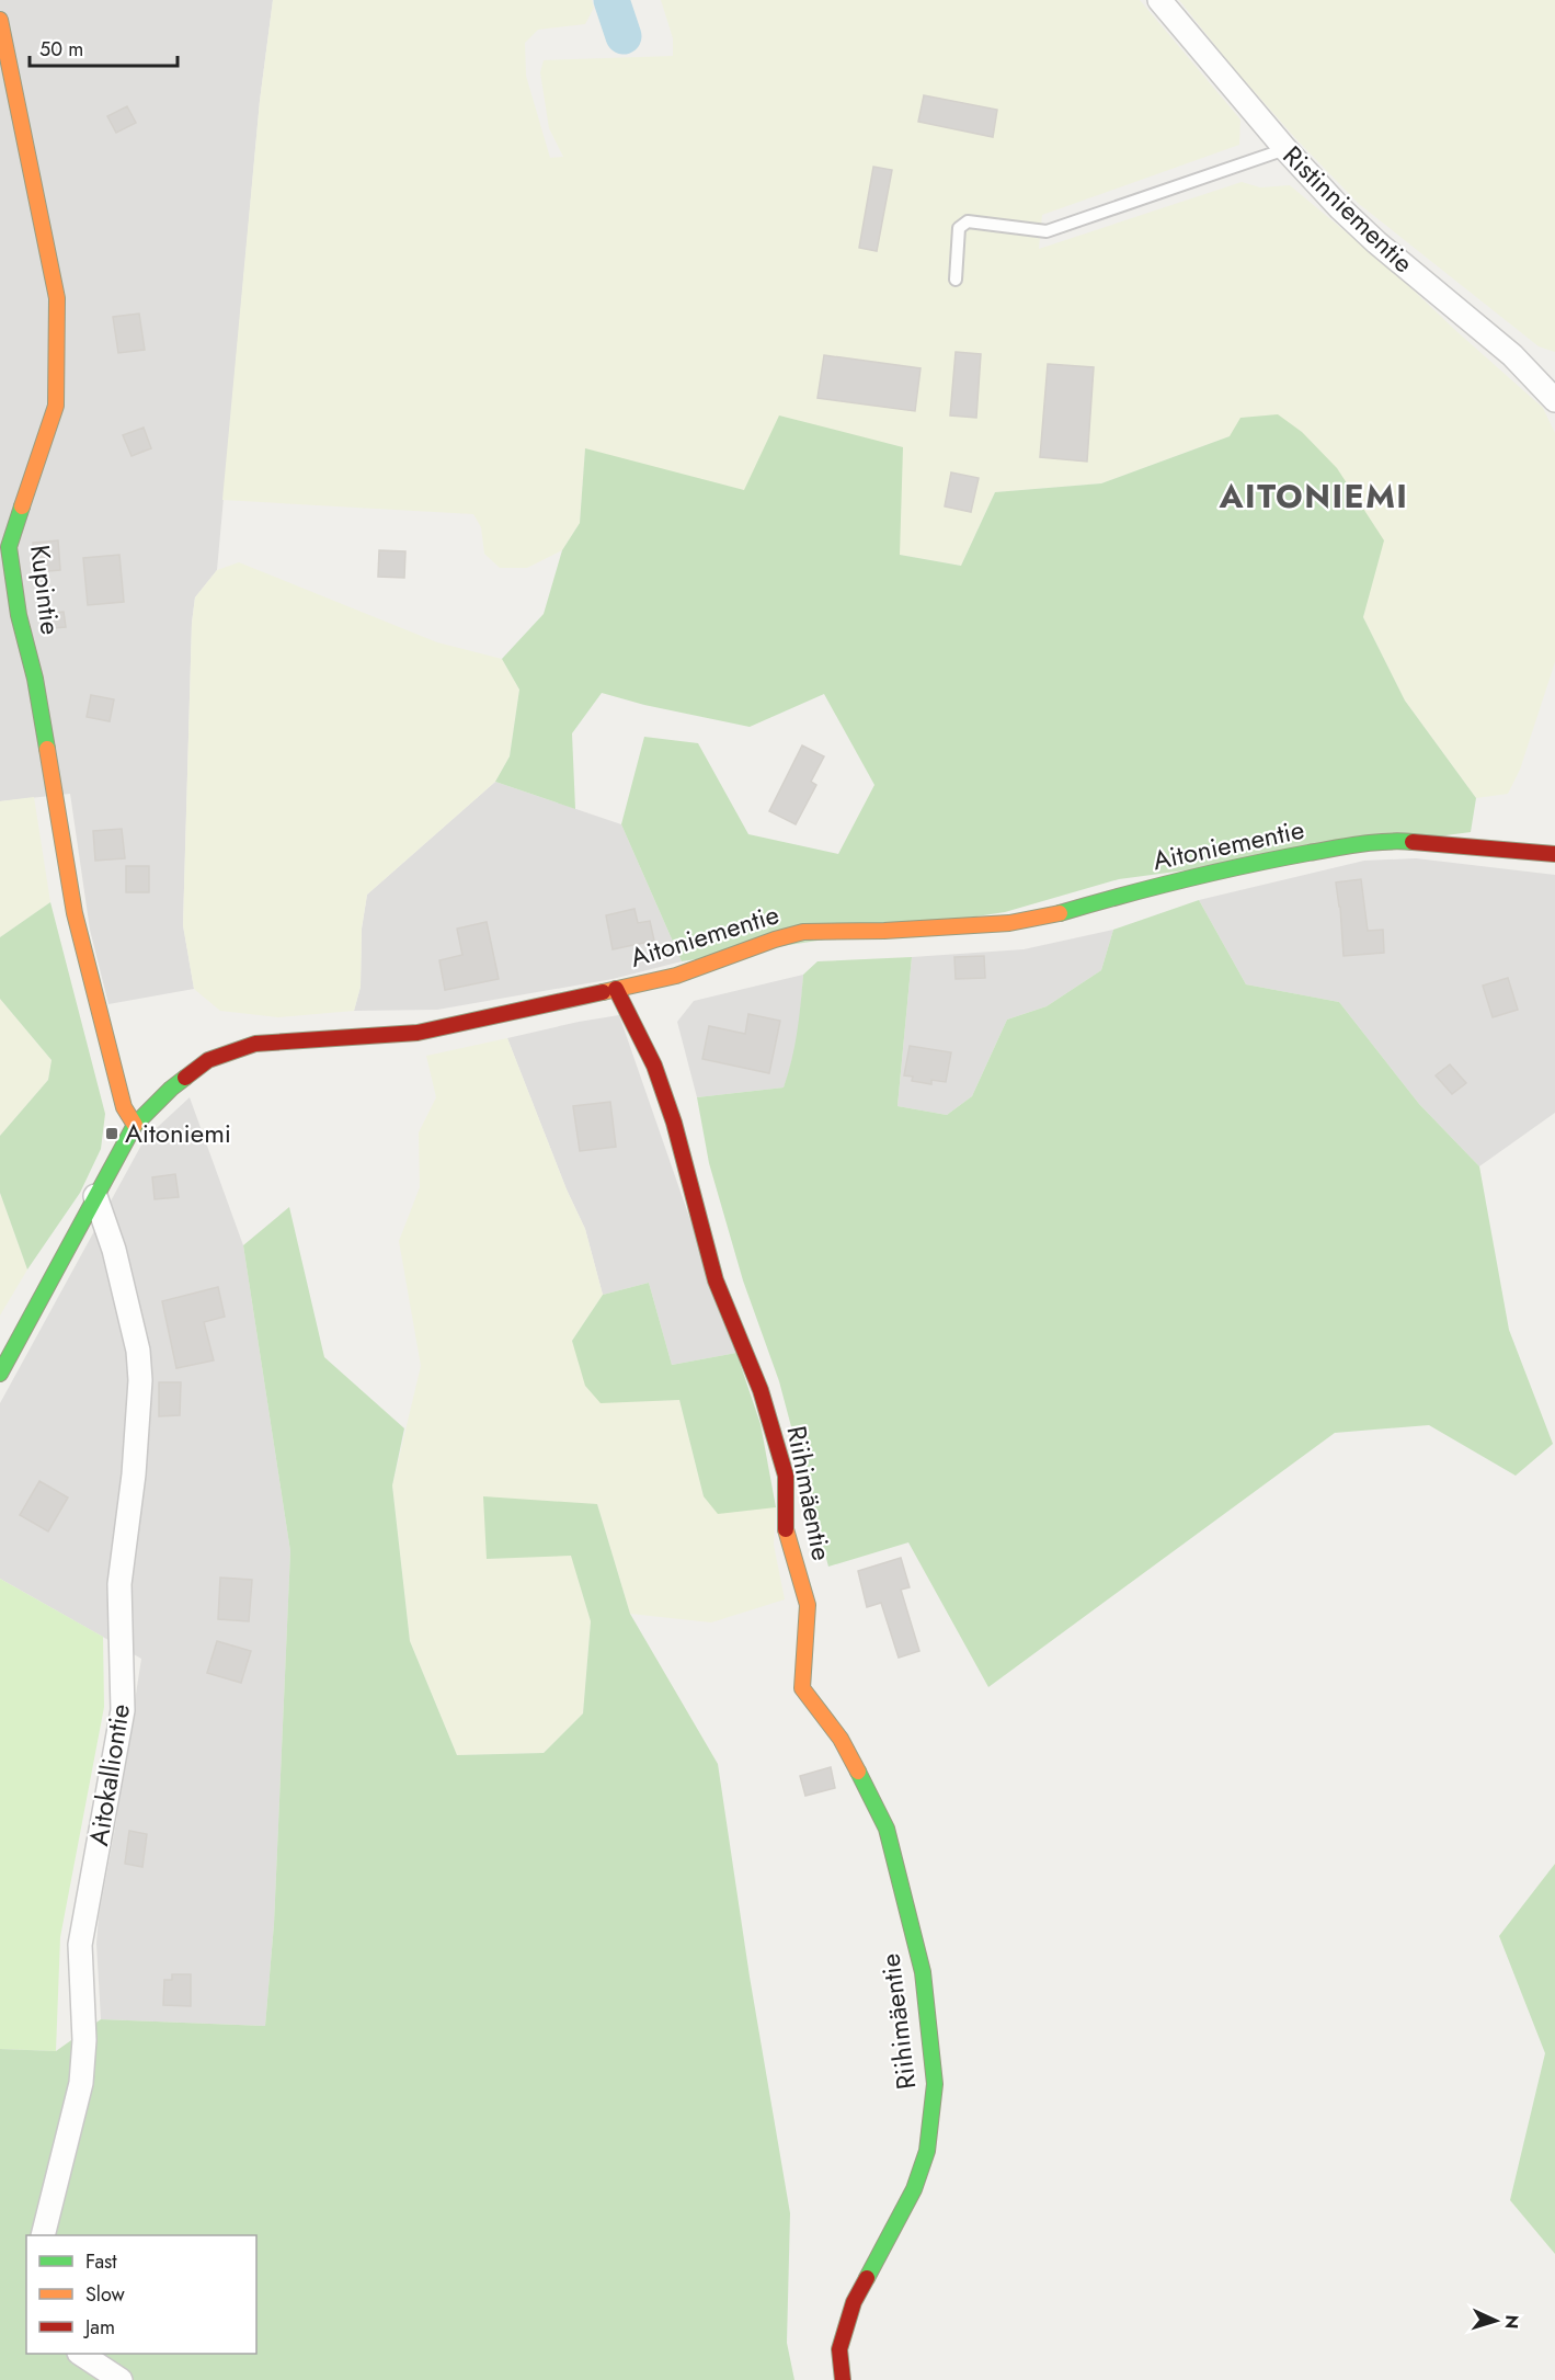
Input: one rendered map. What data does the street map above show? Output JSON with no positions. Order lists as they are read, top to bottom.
{
  "streets": {
    "street": [
      "Ristinniementie",
      "Kupintie",
      "Aitoniementie",
      "Riihimäentie",
      "Aitokalliontie"
    ]
  },
  "crossings": [
    ["Kupintie", "Aitoniementie"],
    ["Aitoniementie", "Riihimäentie"],
    ["Aitoniementie", "Aitokalliontie"]
  ],
  "districts": ["AITONIEMI"],
  "places": {
    "transit": ["Aitoniemi"]
  },
  "legend": ["Fast", "Slow", "Jam"],
  "scale_bar": "50 m",
  "north": "right"
}
